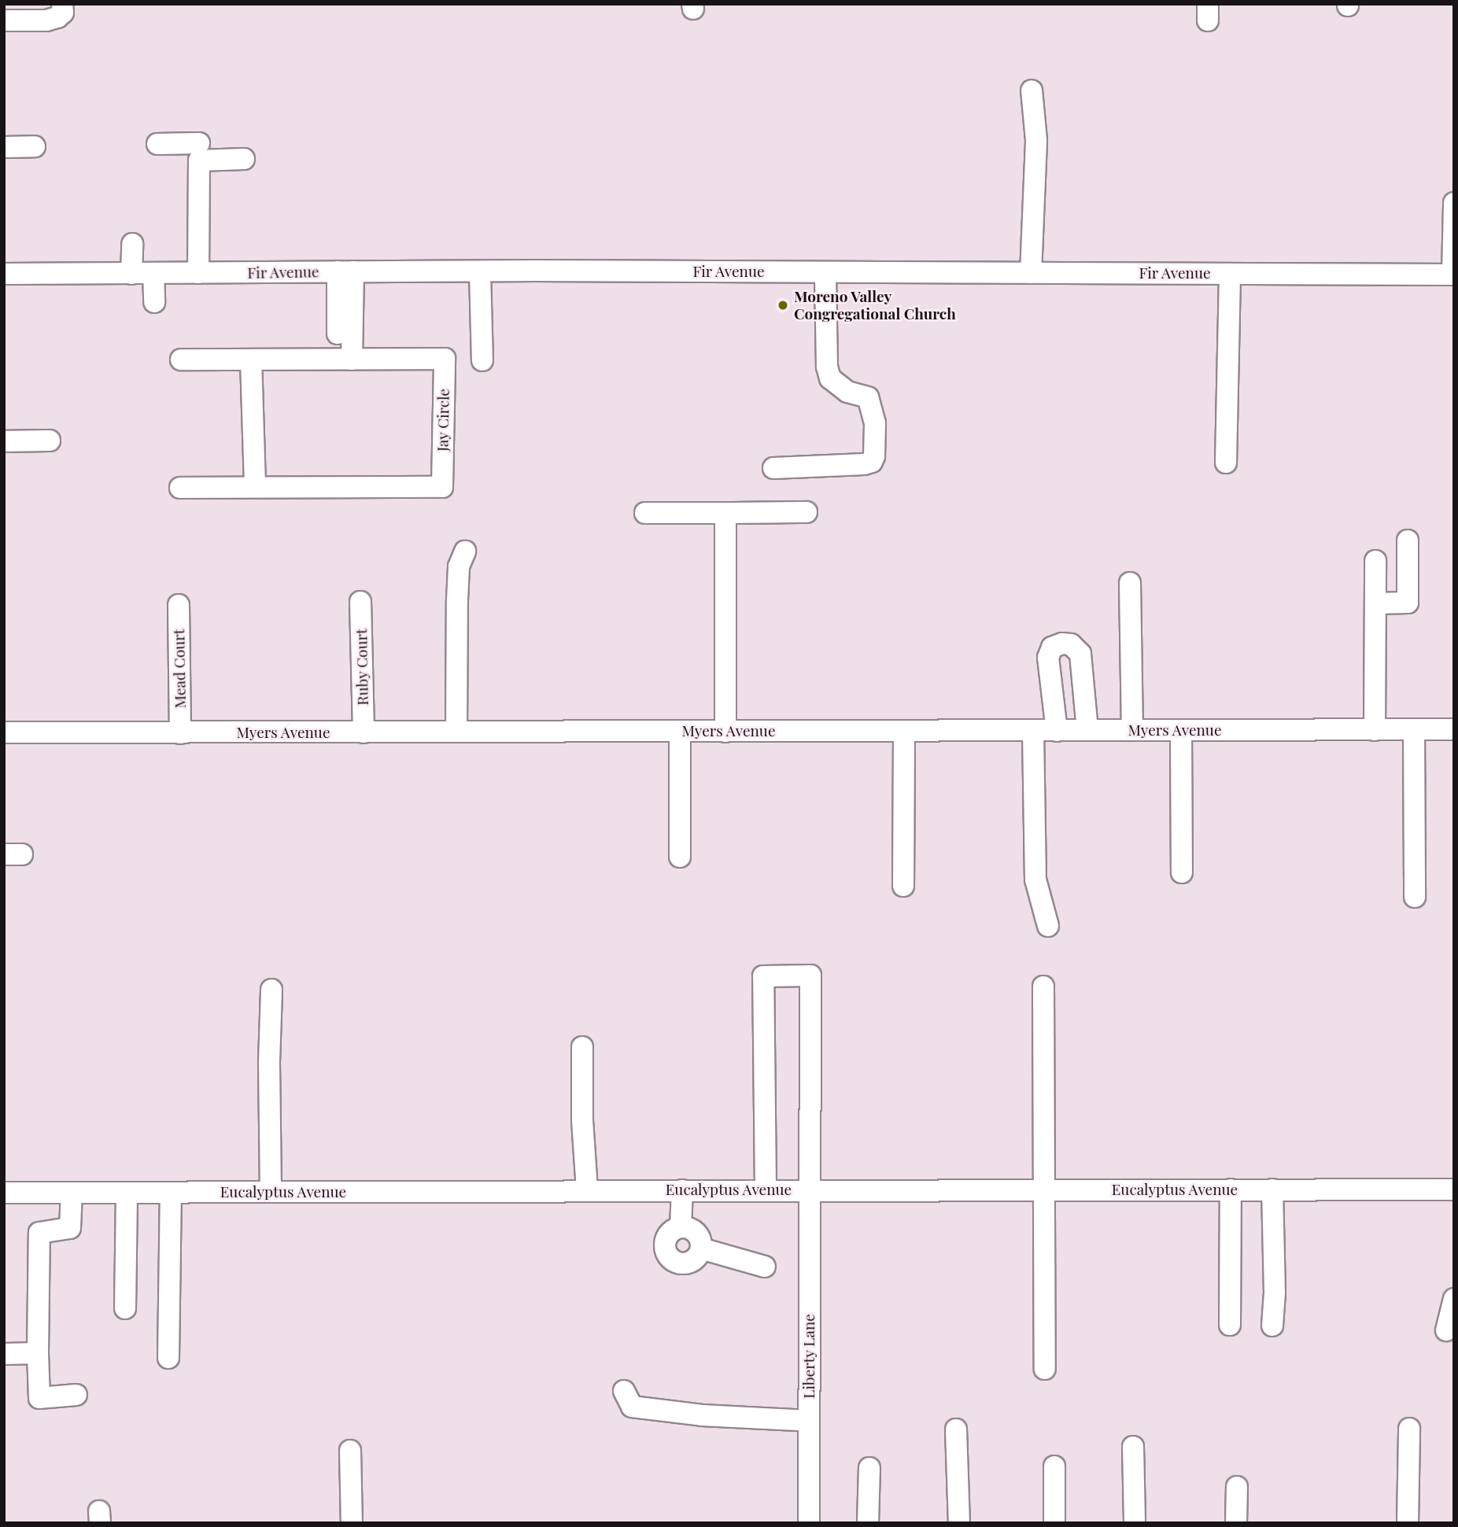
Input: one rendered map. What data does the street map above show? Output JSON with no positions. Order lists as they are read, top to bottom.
{
  "streets": {
    "street": [
      "Fir Avenue",
      "Jay Circle",
      "Ruby Court",
      "Mead Court",
      "Myers Avenue",
      "Eucalyptus Avenue",
      "Liberty Lane"
    ]
  },
  "crossings": [
    ["Ruby Court", "Myers Avenue"],
    ["Mead Court", "Myers Avenue"],
    ["Eucalyptus Avenue", "Liberty Lane"]
  ],
  "places": ["Moreno Valley Congregational Church"]
}
